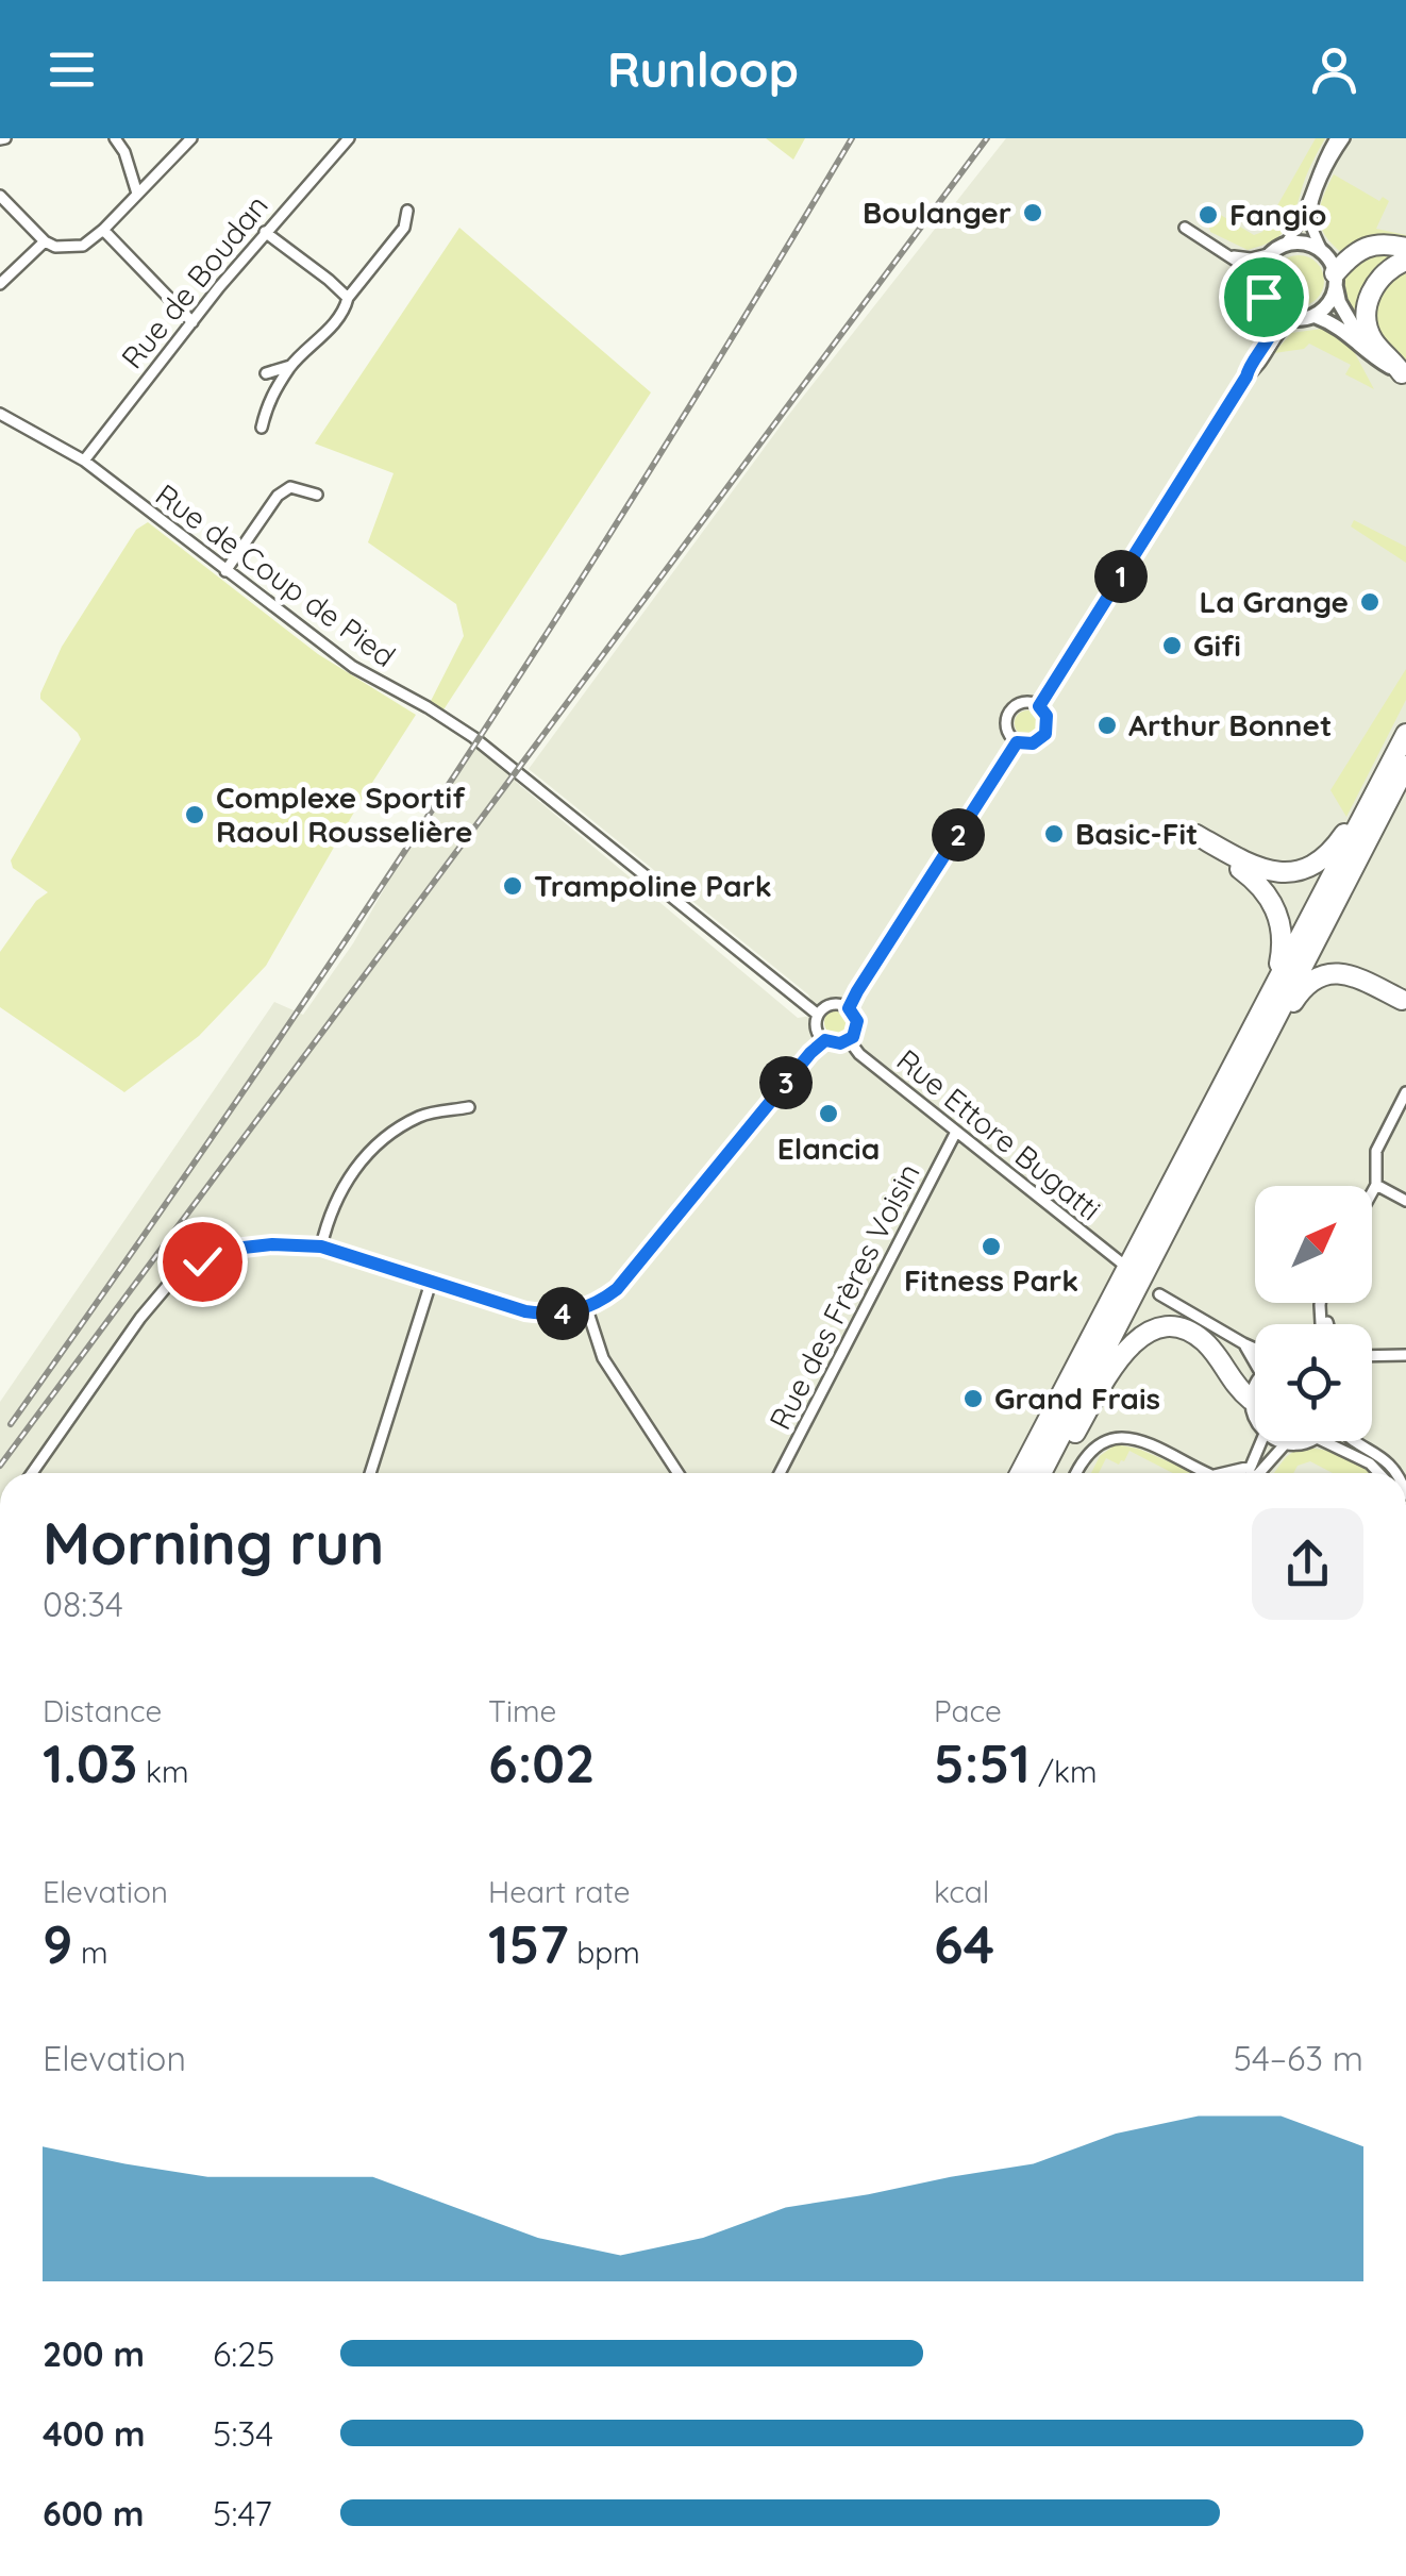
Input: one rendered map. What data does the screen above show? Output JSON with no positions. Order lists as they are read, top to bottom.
{
  "streets": {
    "street": [
      "Rue de Boudan",
      "Rue de Coup de Pied",
      "Rue Ettore Bugatti",
      "Rue des Frères Voisin"
    ]
  },
  "crossings": [
    ["Rue de Boudan", "Rue de Coup de Pied"],
    ["Rue de Coup de Pied", "Rue Ettore Bugatti"],
    ["Rue Ettore Bugatti", "Rue des Frères Voisin"]
  ],
  "places": [
    "Boulanger",
    "Fangio",
    "La Grange",
    "Gifi",
    "Arthur Bonnet",
    "Complexe Sportif Raoul Rousselière",
    "Basic-Fit",
    "Trampoline Park",
    "Elancia",
    "Fitness Park",
    "Grand Frais"
  ],
  "north": "top right",
  "page": {
    "header": "Runloop",
    "pins": [
      "1",
      "2",
      "3",
      "4"
    ],
    "heading": ["Morning run", "08:34"],
    "stats": [
      ["Distance", "1.03 km"],
      ["Time", "6:02"],
      ["Pace", "5:51 /km"],
      ["Elevation", "9 m"],
      ["Heart rate", "157 bpm"],
      ["kcal", "64"]
    ],
    "chart": ["Elevation", "54–63 m"],
    "list": [
      {
        "name": "200 m",
        "note": "6:25"
      },
      {
        "name": "400 m",
        "note": "5:34"
      },
      {
        "name": "600 m",
        "note": "5:47"
      }
    ]
  }
}
